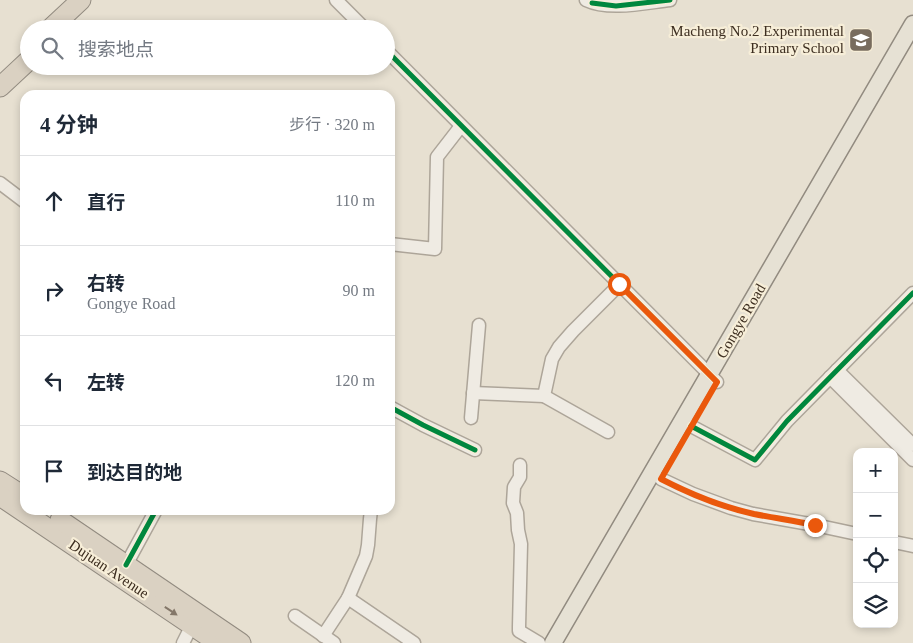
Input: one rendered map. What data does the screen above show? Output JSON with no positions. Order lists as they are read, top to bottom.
{
  "streets": {
    "highway": ["Dujuan Avenue"],
    "main road": ["Gongye Road"]
  },
  "places": {
    "school or university": ["Macheng No.2 Experimental Primary School"]
  },
  "page": {
    "search": "搜索地点",
    "heading": ["4 分钟", "步行 · 320 m"],
    "list": [
      ["直行", "110 m"],
      ["右转", "Gongye Road", "90 m"],
      ["左转", "120 m"],
      "到达目的地"
    ],
    "map_buttons": ["+", "−"]
  }
}
